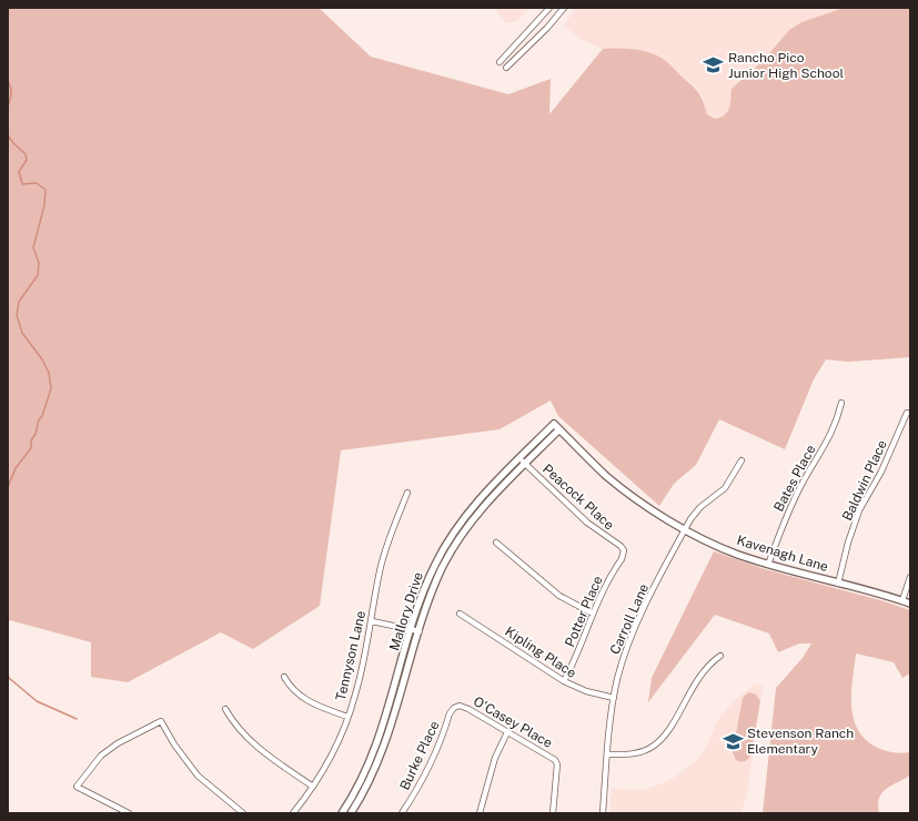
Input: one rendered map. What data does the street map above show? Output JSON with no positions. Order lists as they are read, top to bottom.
{
  "streets": {
    "main road": ["Kavenagh Lane", "Mallory Drive"],
    "street": [
      "Bates Place",
      "Baldwin Place",
      "Peacock Place",
      "Potter Place",
      "Carroll Lane",
      "Kipling Place",
      "Tennyson Lane",
      "O'Casey Place",
      "Burke Place"
    ]
  },
  "crossings": [
    ["Bates Place", "Kavenagh Lane"],
    ["Baldwin Place", "Kavenagh Lane"],
    ["Peacock Place", "Mallory Drive"],
    ["Peacock Place", "Potter Place"],
    ["Kavenagh Lane", "Mallory Drive"],
    ["Kavenagh Lane", "Carroll Lane"],
    ["Potter Place", "Kipling Place"],
    ["Carroll Lane", "Kipling Place"],
    ["O'Casey Place", "Burke Place"]
  ],
  "places": {
    "school or university": ["Rancho Pico Junior High School", "Stevenson Ranch Elementary"]
  }
}
